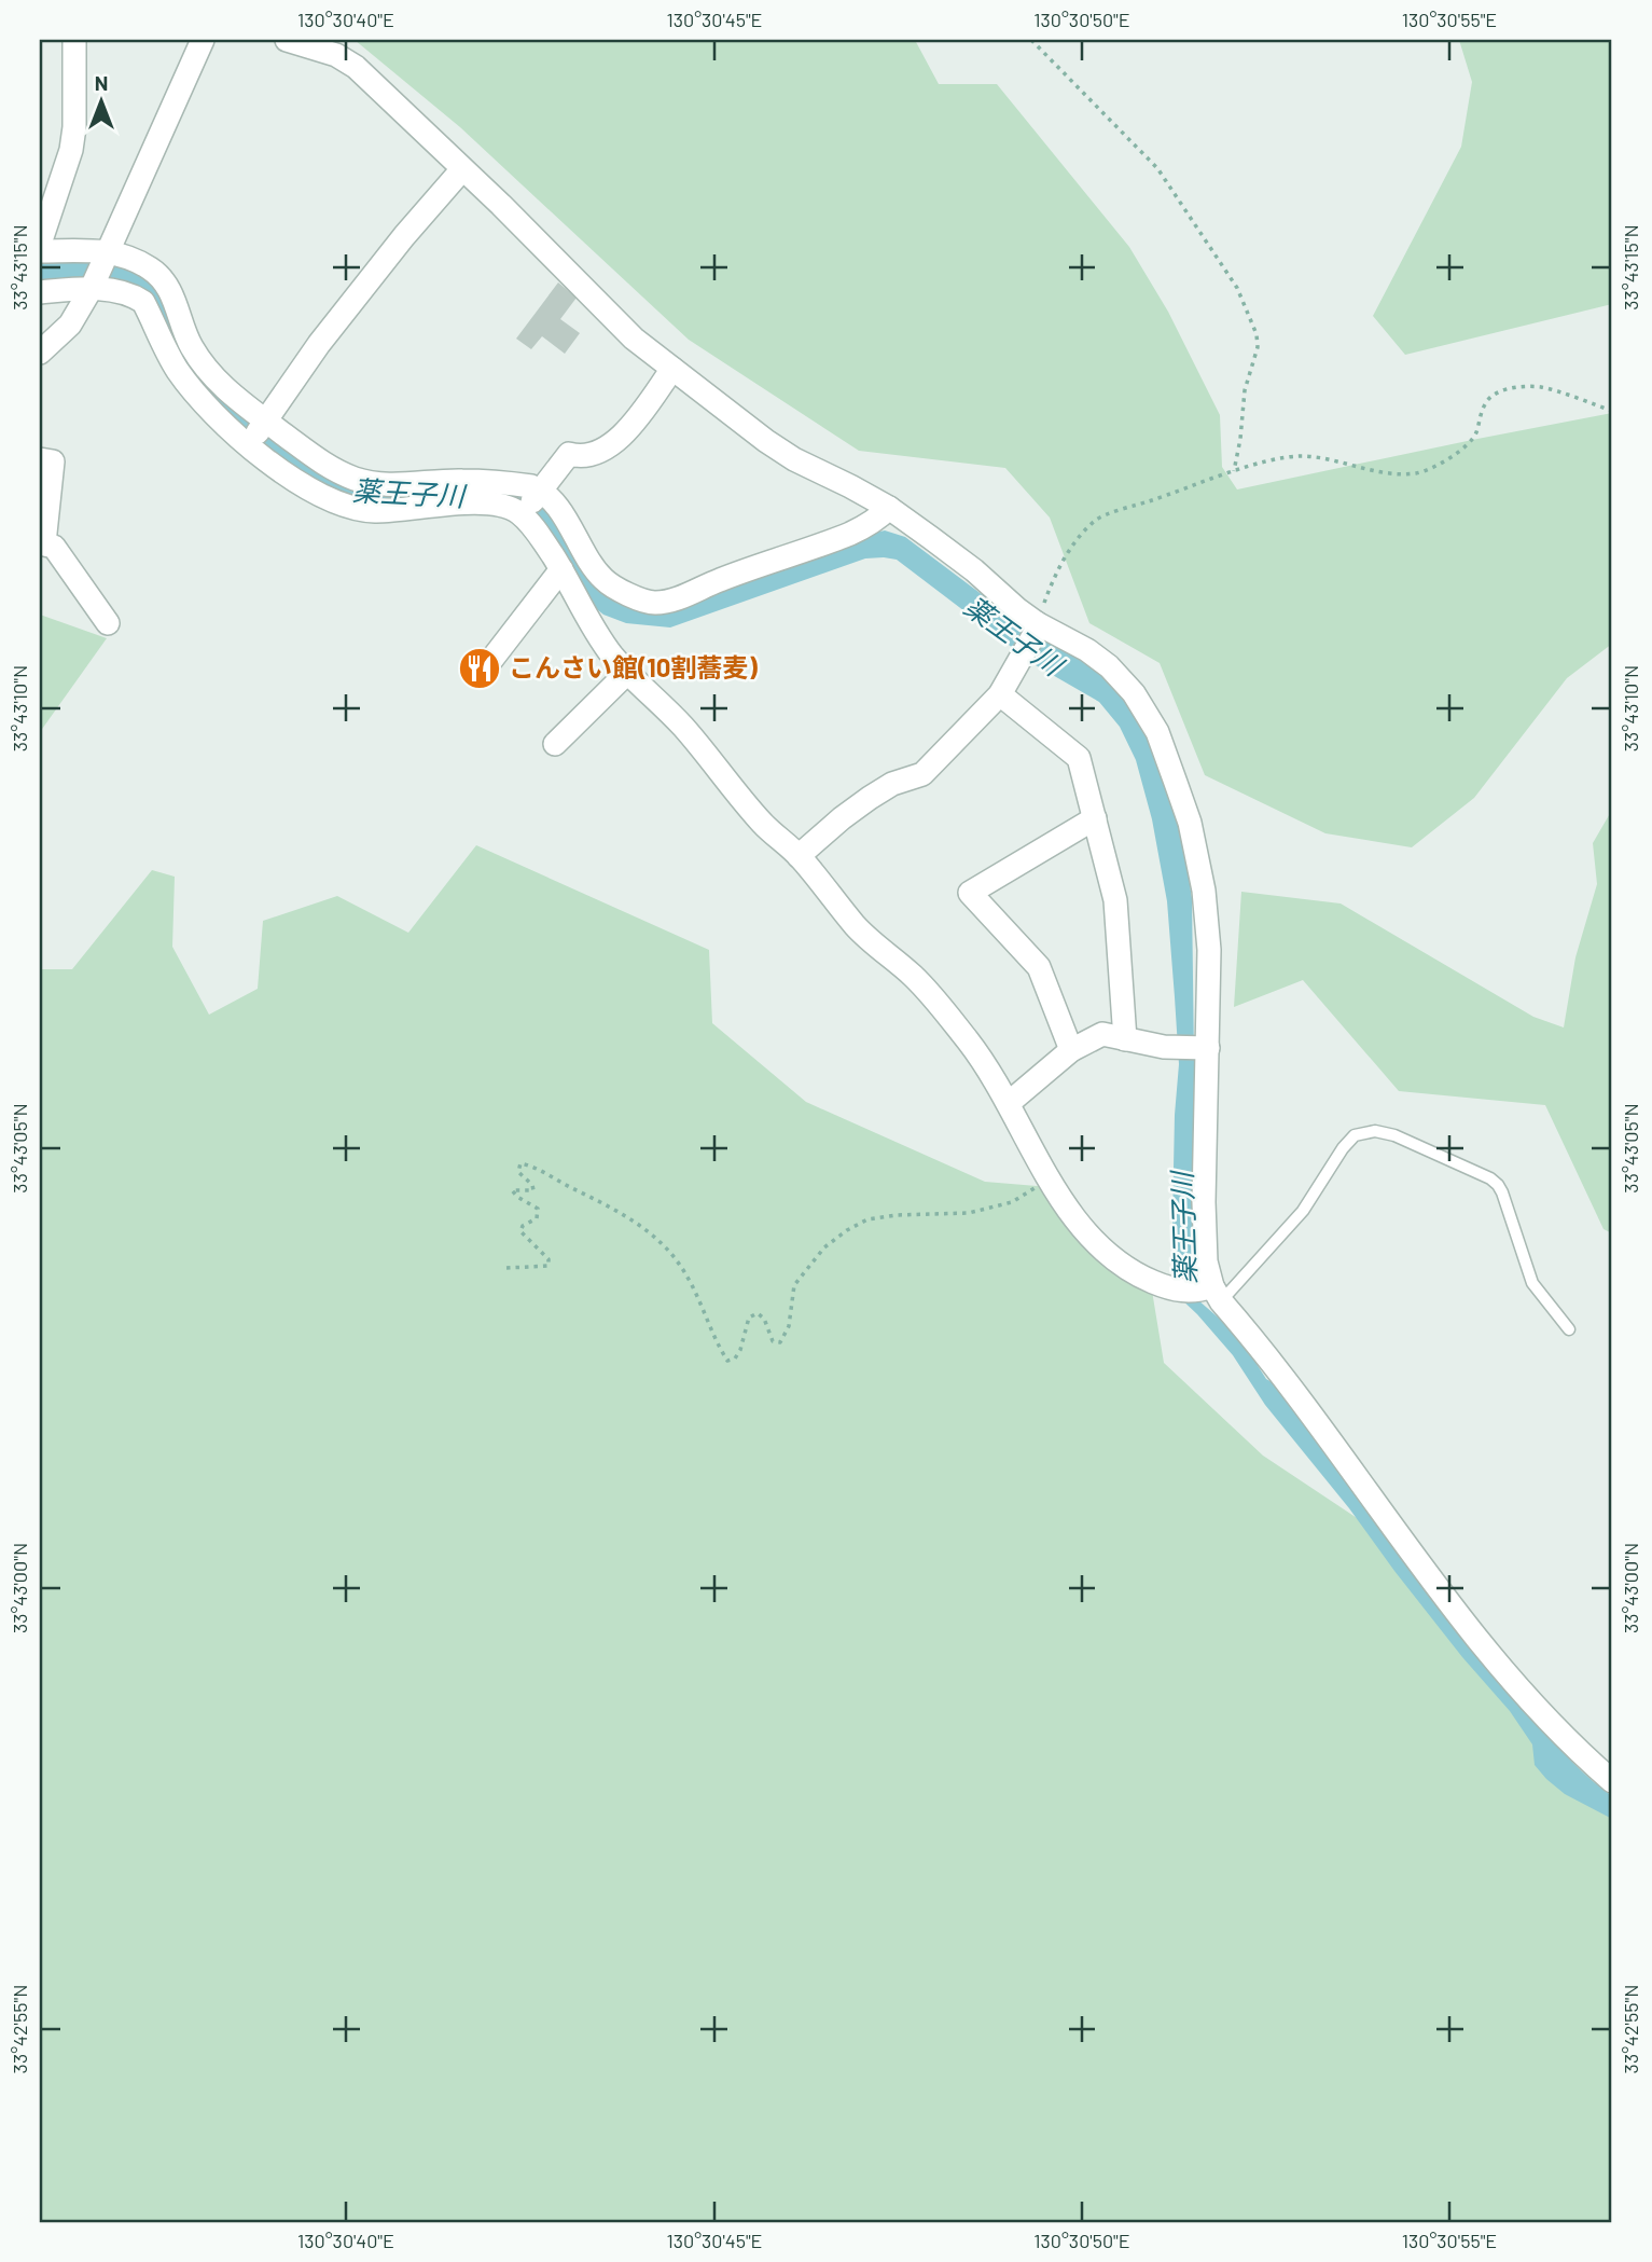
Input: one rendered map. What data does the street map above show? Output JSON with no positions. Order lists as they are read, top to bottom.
{
  "water": ["薬王子川"],
  "places": {
    "restaurant": ["こんさい館(10割蕎麦)"]
  },
  "north": "top",
  "coordinates": [
    "130°30'40\"E",
    "130°30'45\"E",
    "130°30'50\"E",
    "130°30'55\"E",
    "33°43'15\"N",
    "33°43'10\"N",
    "33°43'05\"N",
    "33°43'00\"N",
    "33°42'55\"N"
  ]
}
